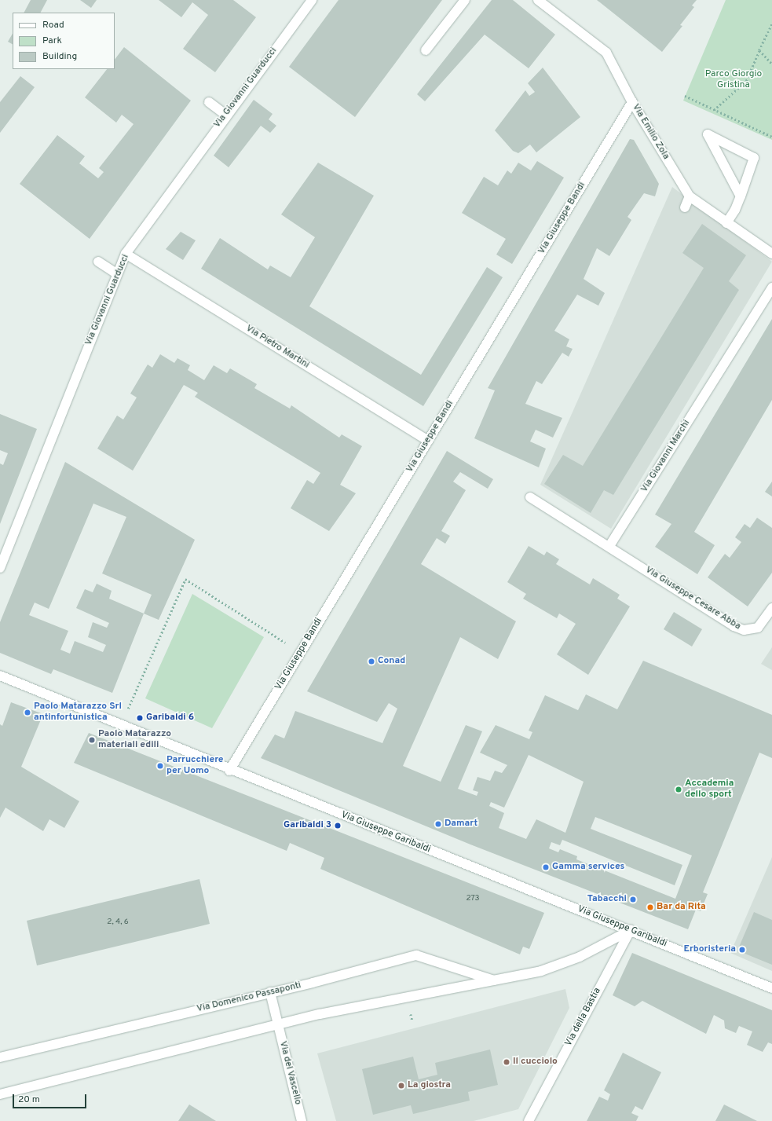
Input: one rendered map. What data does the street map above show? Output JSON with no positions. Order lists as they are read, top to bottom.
{
  "streets": {
    "street": [
      "Via Giovanni Guarducci",
      "Via Emilio Zola",
      "Via Giuseppe Bandi",
      "Via Pietro Martini",
      "Via Giovanni Marchi",
      "Via Giuseppe Cesare Abba",
      "Via Giuseppe Garibaldi",
      "Via Domenico Passaponti",
      "Via della Bastia",
      "Via del Vascello"
    ]
  },
  "crossings": [
    ["Via Giovanni Guarducci", "Via Pietro Martini"],
    ["Via Emilio Zola", "Via Giuseppe Bandi"],
    ["Via Giuseppe Bandi", "Via Pietro Martini"],
    ["Via Giuseppe Bandi", "Via Giuseppe Garibaldi"],
    ["Via Giovanni Marchi", "Via Giuseppe Cesare Abba"],
    ["Via Giuseppe Garibaldi", "Via della Bastia"],
    ["Via Domenico Passaponti", "Via del Vascello"]
  ],
  "parks": ["Parco Giorgio Gristina"],
  "places": [
    "Conad",
    "Paolo Matarazzo Srl antinfortunistica",
    "Garibaldi 6",
    "Paolo Matarazzo materiali edili",
    "Parrucchiere per Uomo",
    "Accademia dello sport",
    "Damart",
    "Garibaldi 3",
    "Gamma services",
    "Tabacchi",
    "Bar da Rita",
    "Erboristeria",
    "Il cucciolo",
    "La giostra"
  ],
  "house_numbers": ["273", "2, 4, 6"],
  "legend": ["Road", "Park", "Building"],
  "scale_bar": "20 m"
}
